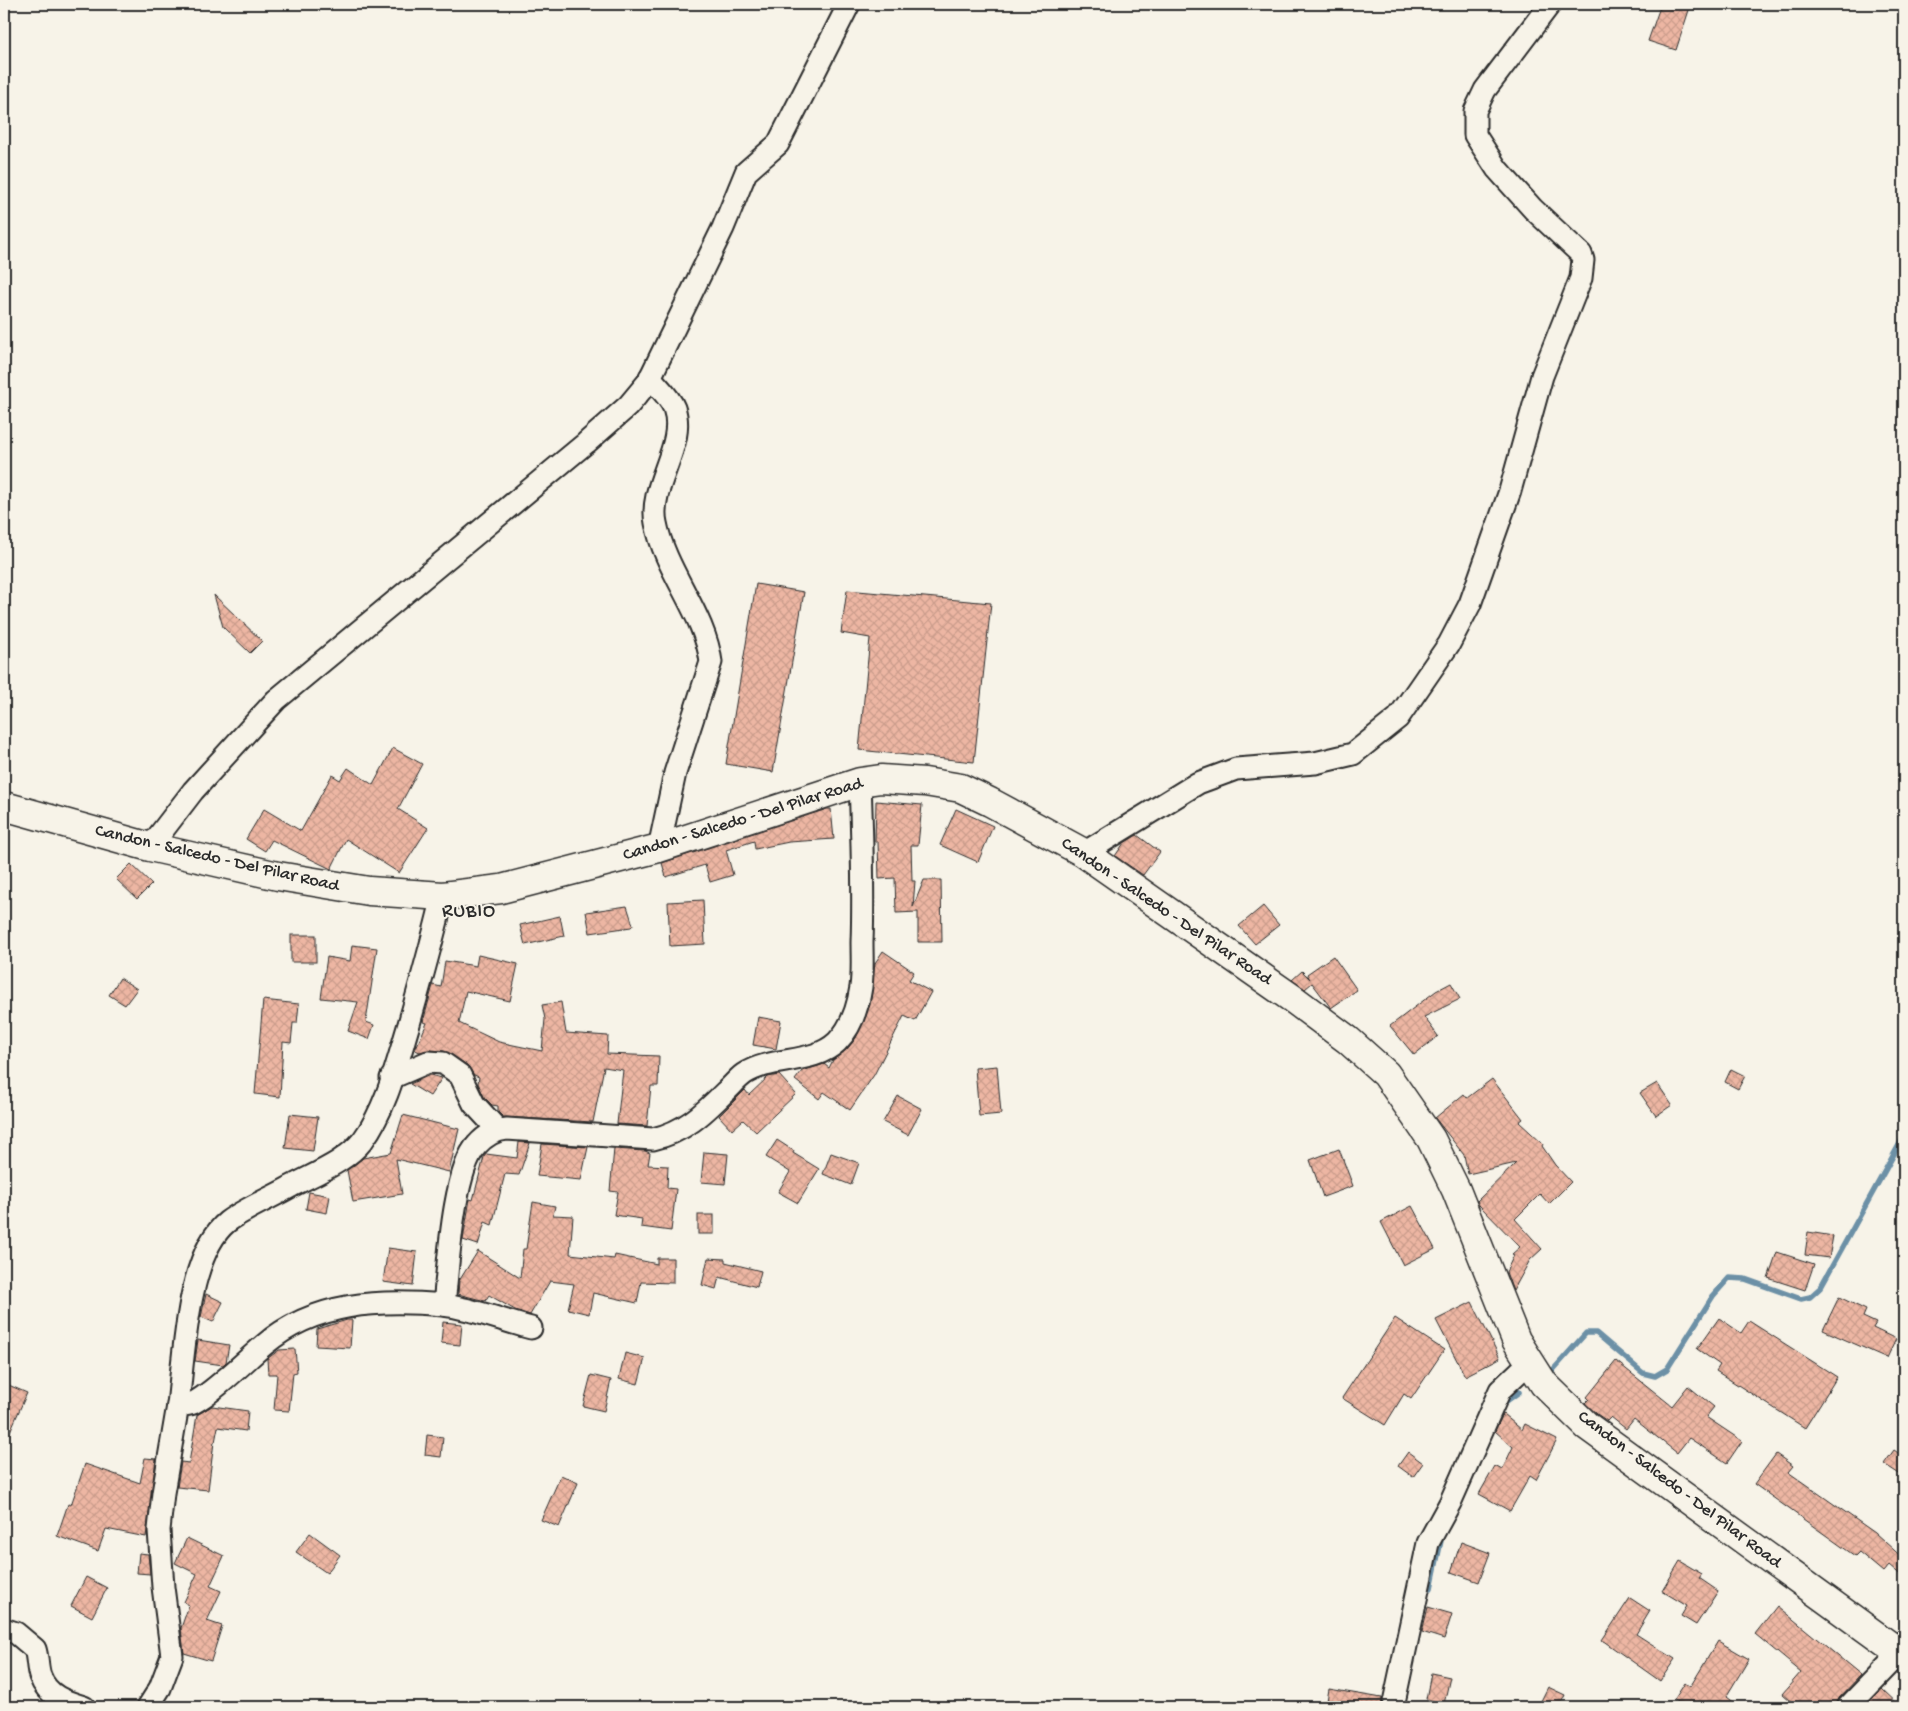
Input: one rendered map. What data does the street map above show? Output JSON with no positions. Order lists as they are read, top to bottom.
{
  "streets": {
    "main road": ["Candon - Salcedo - Del Pilar Road"]
  },
  "districts": ["RUBIO"]
}
